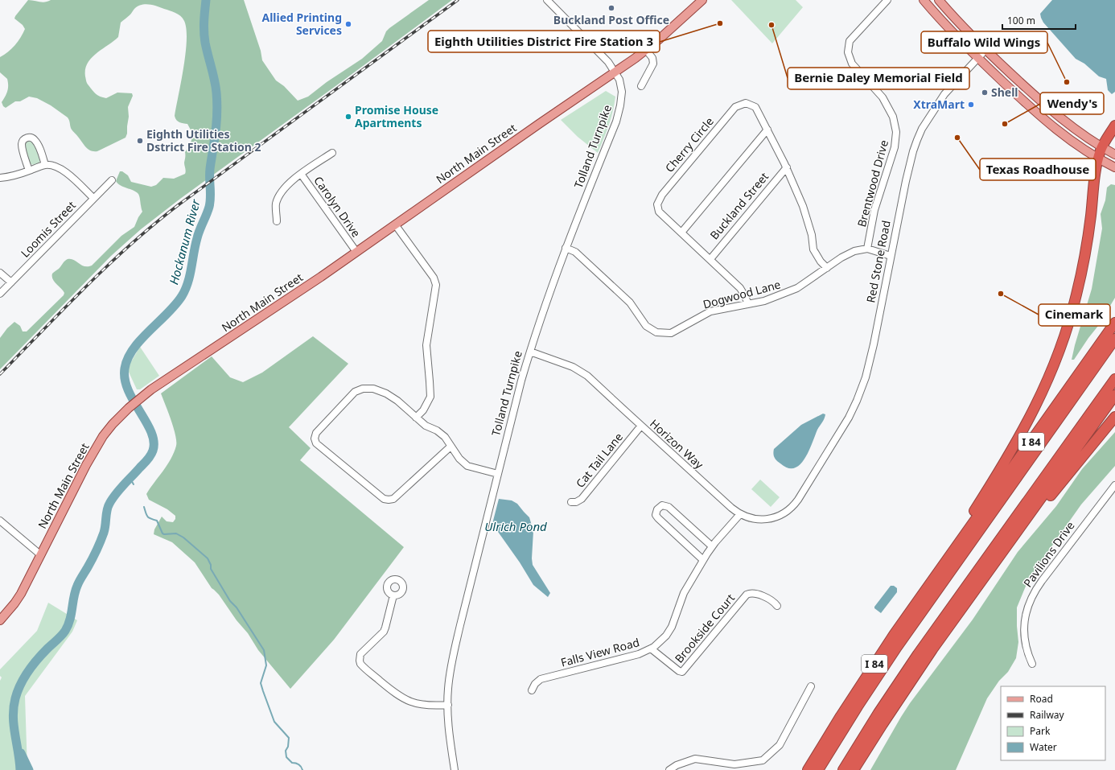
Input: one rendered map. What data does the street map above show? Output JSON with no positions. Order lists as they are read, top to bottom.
{
  "streets": {
    "highway": ["I 84"],
    "main road": ["North Main Street"],
    "street": [
      "Cherry Circle",
      "Tolland Turnpike",
      "Brentwood Drive",
      "Buckland Street",
      "Carolyn Drive",
      "Loomis Street",
      "Red Stone Road",
      "Dogwood Lane",
      "Horizon Way",
      "Cat Tail Lane",
      "Pavilions Drive",
      "Brookside Court",
      "Falls View Road"
    ]
  },
  "crossings": [
    ["Cherry Circle", "Buckland Street"],
    ["Cherry Circle", "Dogwood Lane"],
    ["Tolland Turnpike", "North Main Street"],
    ["Tolland Turnpike", "Dogwood Lane"],
    ["Tolland Turnpike", "Horizon Way"],
    ["North Main Street", "Carolyn Drive"],
    ["Brentwood Drive", "Dogwood Lane"],
    ["Red Stone Road", "Horizon Way"],
    ["Horizon Way", "Cat Tail Lane"],
    ["Horizon Way", "Falls View Road"],
    ["Brookside Court", "Falls View Road"]
  ],
  "water": ["Hockanum River", "Ulrich Pond"],
  "places": [
    "Buckland Post Office",
    "Eighth Utilities District Fire Station 3",
    "Allied Printing Services",
    "Bernie Daley Memorial Field",
    "Buffalo Wild Wings",
    "Shell",
    "XtraMart",
    "Promise House Apartments",
    "Wendy's",
    "Texas Roadhouse",
    "Eighth Utilities Dstrict Fire Station 2",
    "Cinemark"
  ],
  "legend": [
    "Road",
    "Railway",
    "Park",
    "Water"
  ],
  "scale_bar": "100 m"
}
